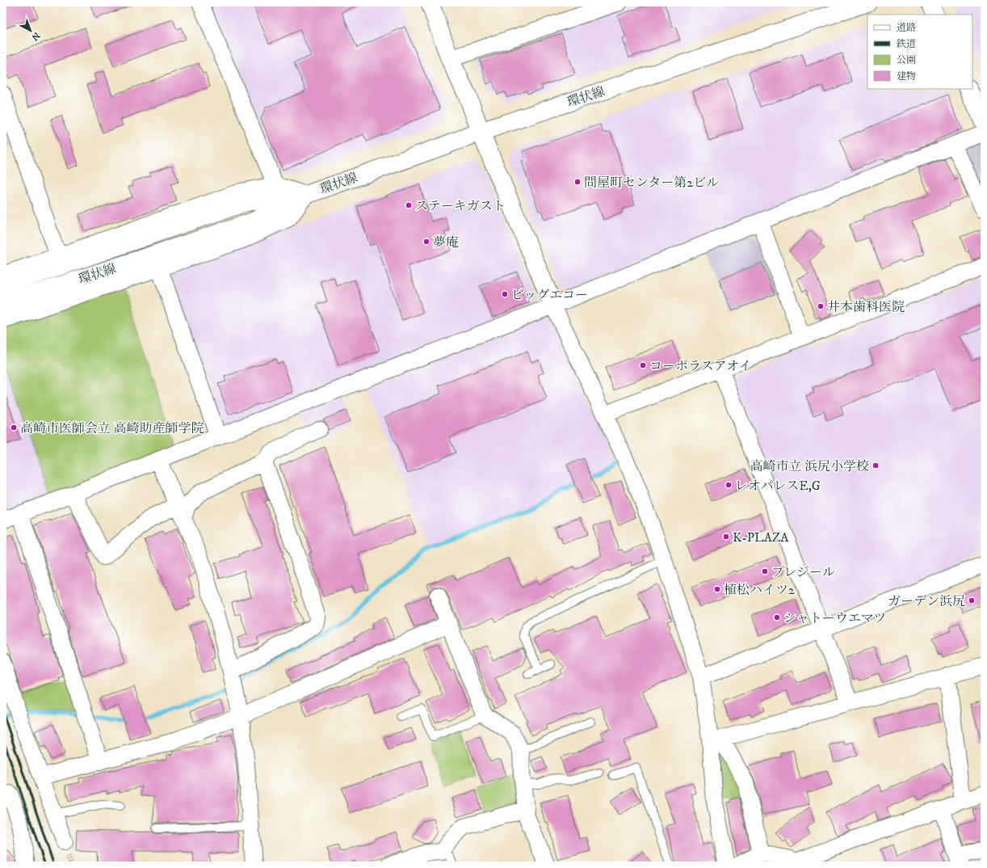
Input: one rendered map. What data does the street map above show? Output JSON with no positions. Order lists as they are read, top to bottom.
{
  "streets": {
    "street": ["環状線"]
  },
  "places": [
    "問屋町センター第2ビル",
    "ステーキガスト",
    "夢庵",
    "ビッグエコー",
    "井本歯科医院",
    "コーポラスアオイ",
    "高崎市医師会立 高崎助産師学院",
    "高崎市立 浜尻小学校",
    "レオパレスE,G",
    "K-PLAZA",
    "プレジール",
    "植松ハイツ2",
    "ガーデン浜尻",
    "シャトーウエマツ"
  ],
  "legend": [
    "道路",
    "鉄道",
    "公園",
    "建物"
  ],
  "north": "bottom right"
}
